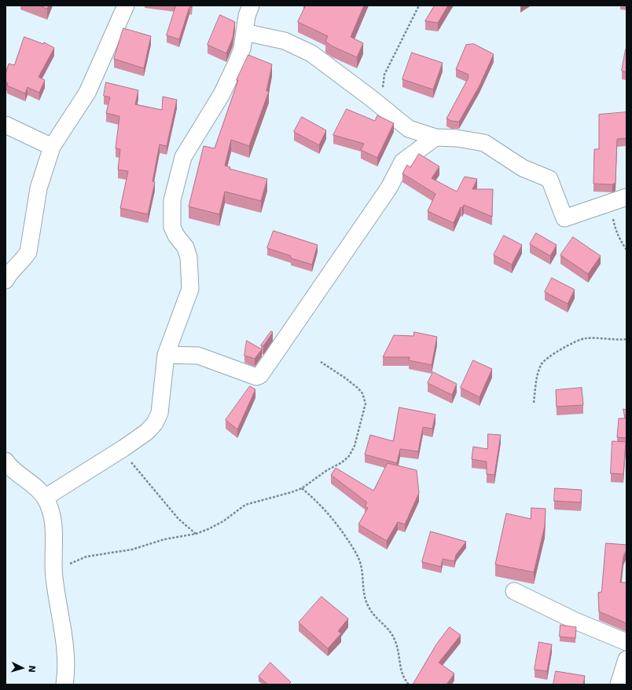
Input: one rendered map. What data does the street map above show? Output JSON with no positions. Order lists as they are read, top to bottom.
{
  "north": "right"
}
